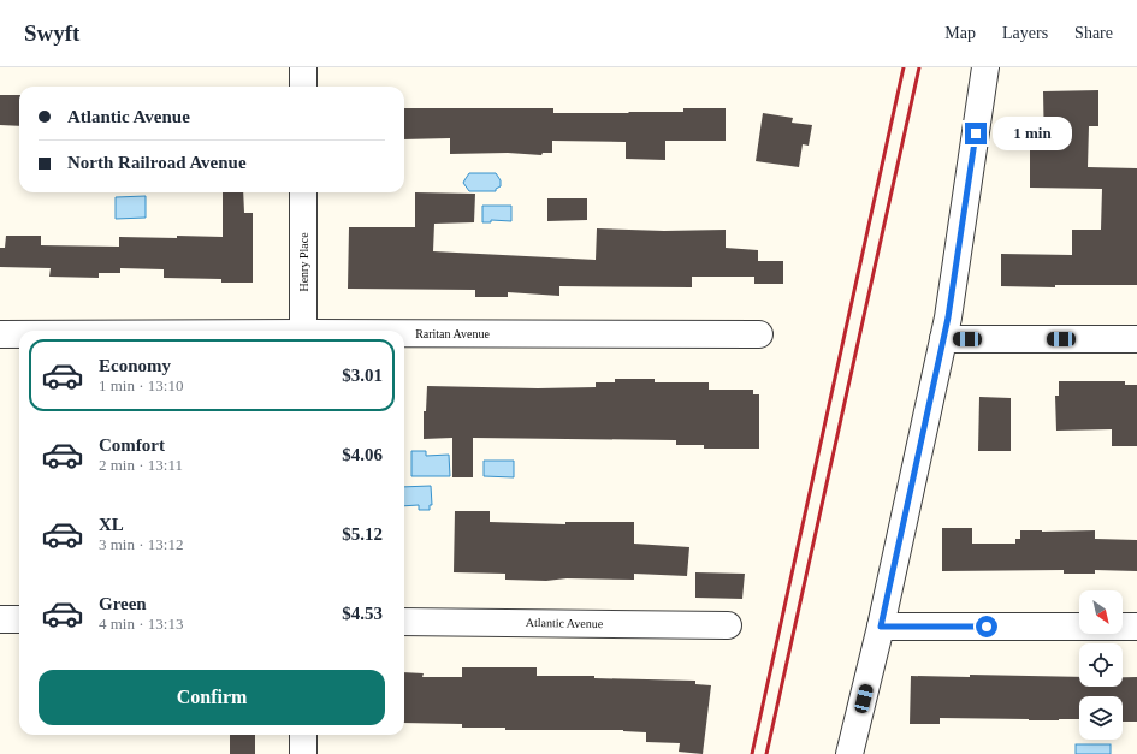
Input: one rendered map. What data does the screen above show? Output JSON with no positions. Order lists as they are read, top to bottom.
{
  "streets": {
    "street": ["Henry Place", "Raritan Avenue", "Atlantic Avenue"]
  },
  "north": "bottom right",
  "page": {
    "header": "Swyft",
    "nav": ["Map", "Layers", "Share"],
    "banner": ["Atlantic Avenue", "North Railroad Avenue"],
    "bubble": "1 min",
    "list": [
      {
        "name": "Economy",
        "note": "1 min · 13:10",
        "value": "$3.01"
      },
      {
        "name": "Comfort",
        "note": "2 min · 13:11",
        "value": "$4.06"
      },
      {
        "name": "XL",
        "note": "3 min · 13:12",
        "value": "$5.12"
      },
      {
        "name": "Green",
        "note": "4 min · 13:13",
        "value": "$4.53"
      }
    ],
    "buttons": "Confirm"
  }
}
